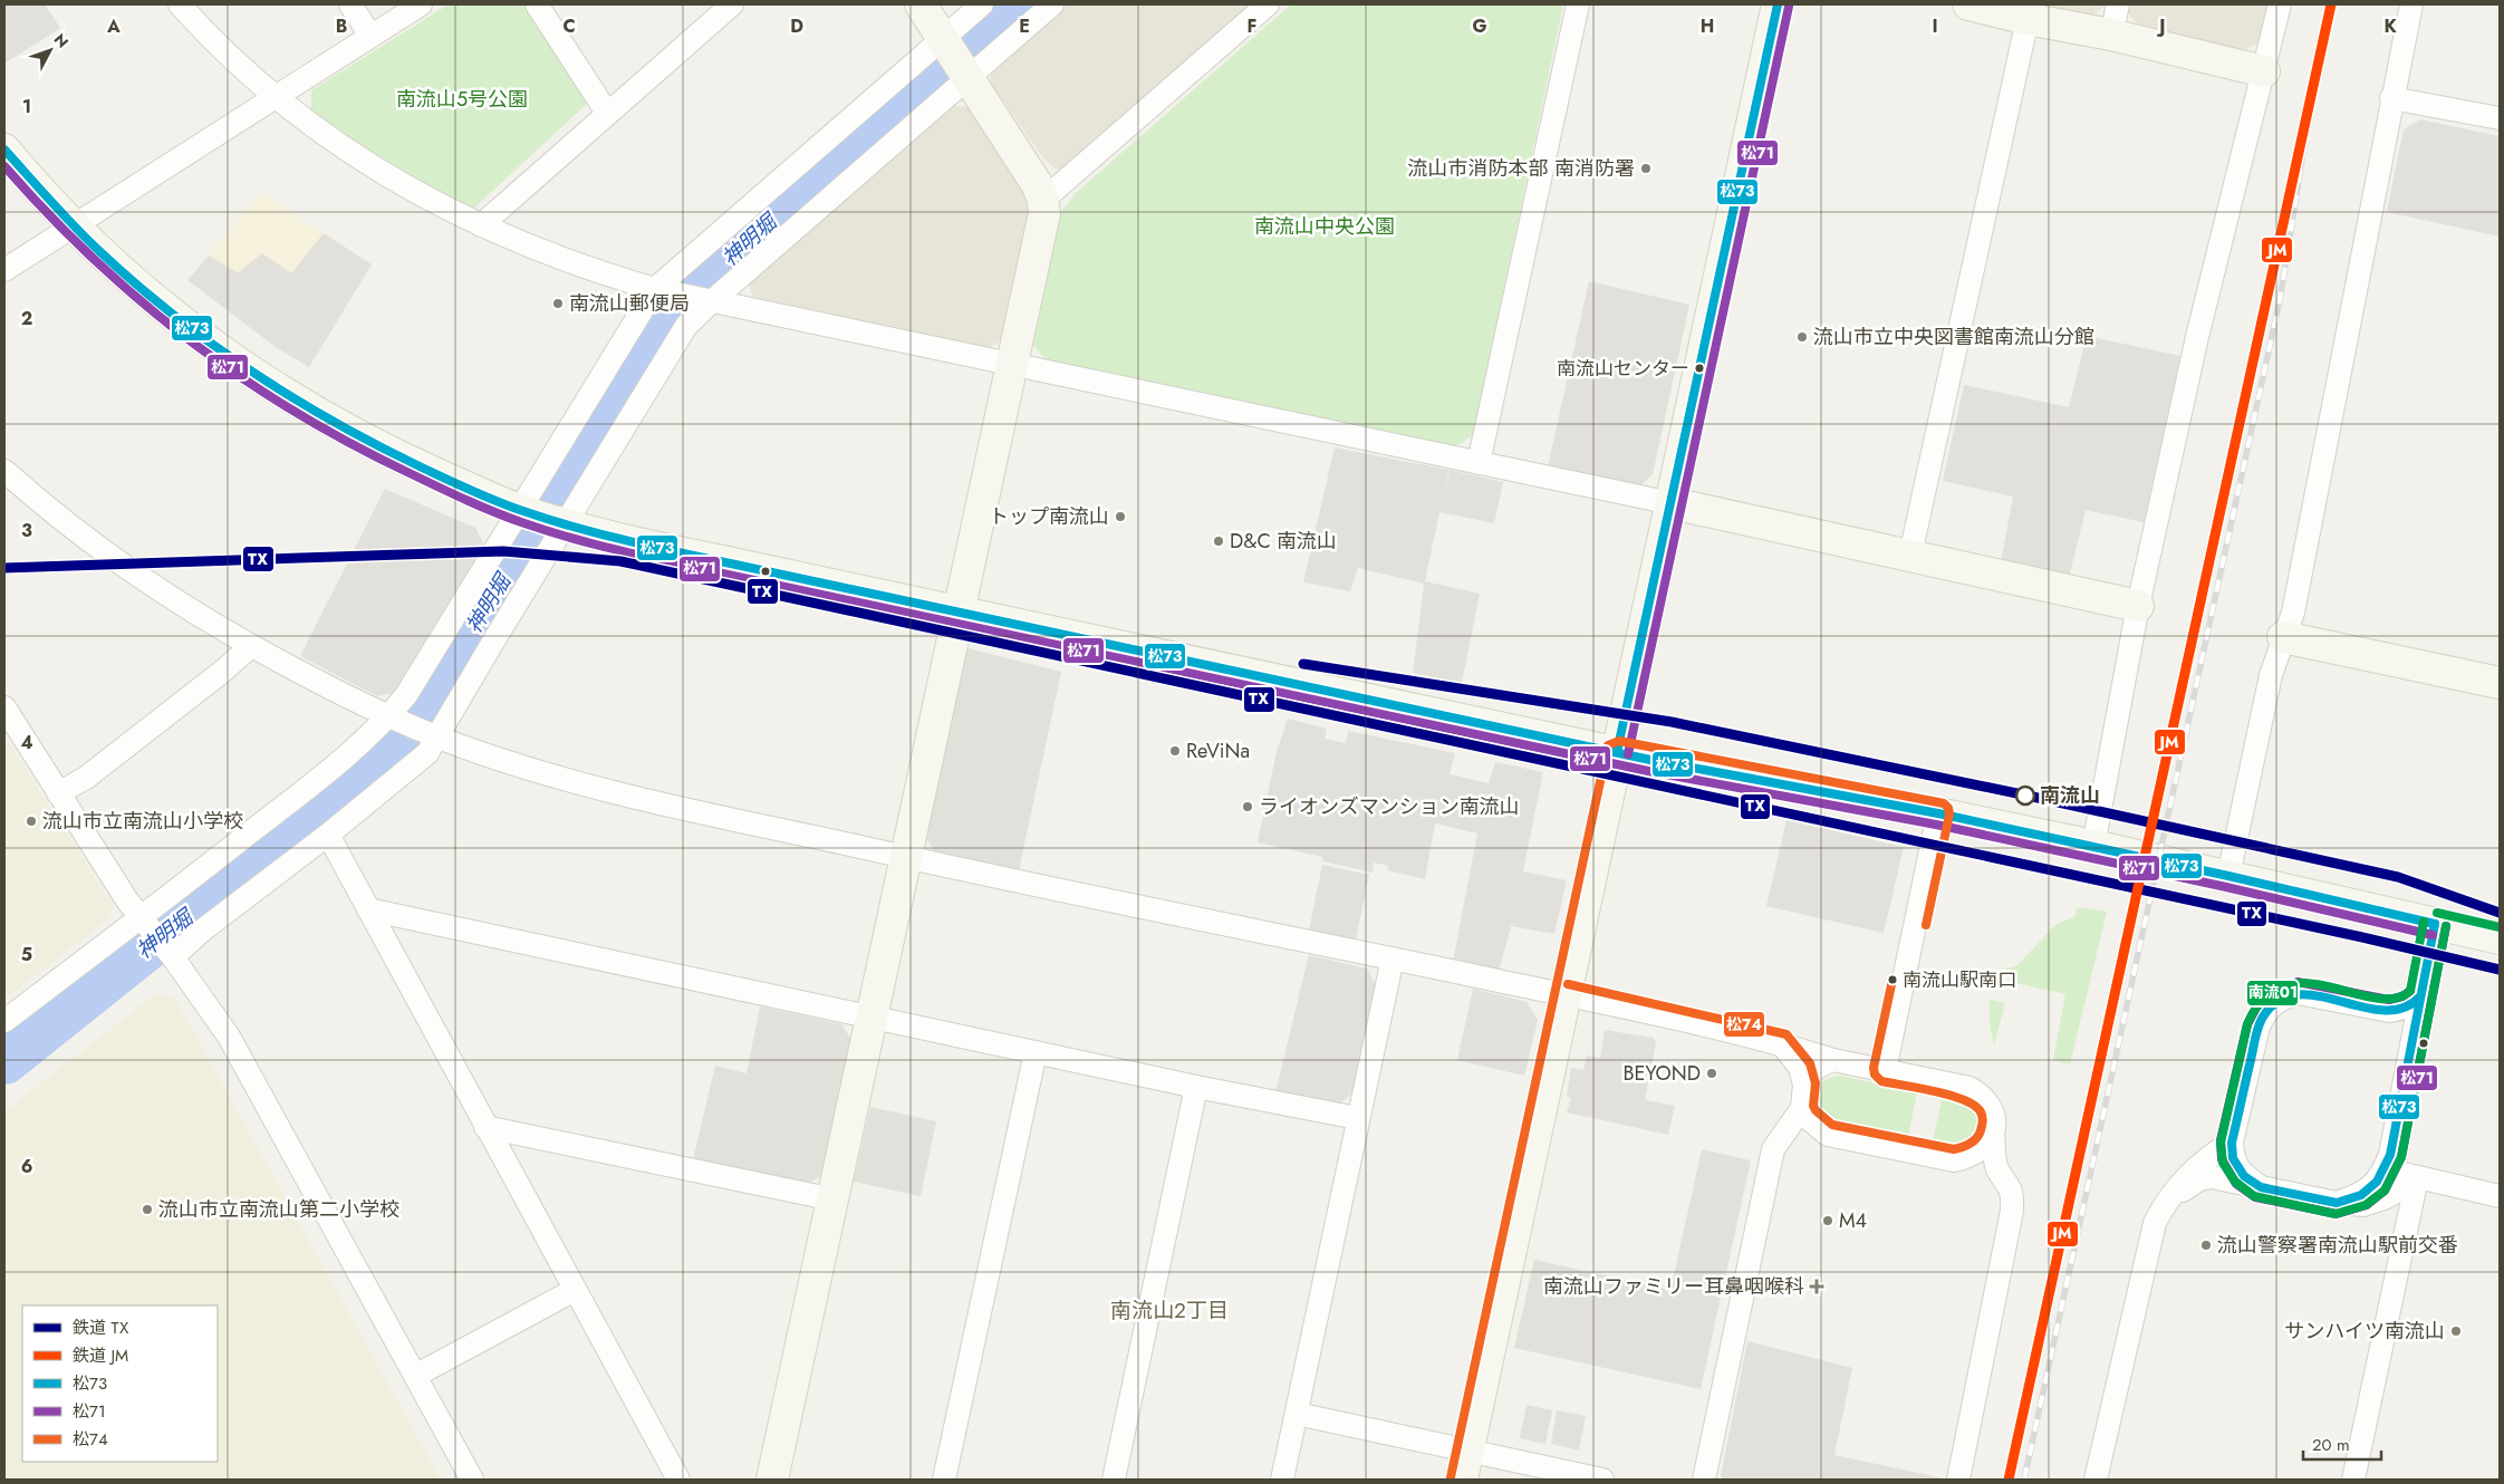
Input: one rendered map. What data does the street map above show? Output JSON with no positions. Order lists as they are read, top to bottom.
{
  "districts": ["南流山2丁目"],
  "water": ["神明堀"],
  "parks": ["南流山5号公園", "南流山中央公園"],
  "places": {
    "other": [
      "流山市消防本部 南消防署",
      "南流山郵便局",
      "流山市立中央図書館南流山分館",
      "南流山センター",
      "トップ南流山",
      "D&C 南流山",
      "ReViNa",
      "南流山",
      "ライオンズマンション南流山",
      "流山市立南流山小学校",
      "南流山駅南口",
      "BEYOND",
      "流山市立南流山第二小学校",
      "M4",
      "流山警察署南流山駅前交番",
      "サンハイツ南流山"
    ],
    "health": ["南流山ファミリー耳鼻咽喉科"]
  },
  "lines": [
    "rail line JM",
    "transit line 松73",
    "transit line 松71",
    "rail line TX",
    "transit line 松74",
    "transit line 南流01"
  ],
  "legend": [
    "鉄道 TX",
    "鉄道 JM",
    "松73",
    "松71",
    "松74"
  ],
  "scale_bar": "20 m",
  "north": "top right",
  "grid": {
    "columns": [
      "A",
      "B",
      "C",
      "D",
      "E",
      "F",
      "G",
      "H",
      "I",
      "J",
      "K"
    ],
    "rows": [
      "1",
      "2",
      "3",
      "4",
      "5",
      "6"
    ]
  }
}
